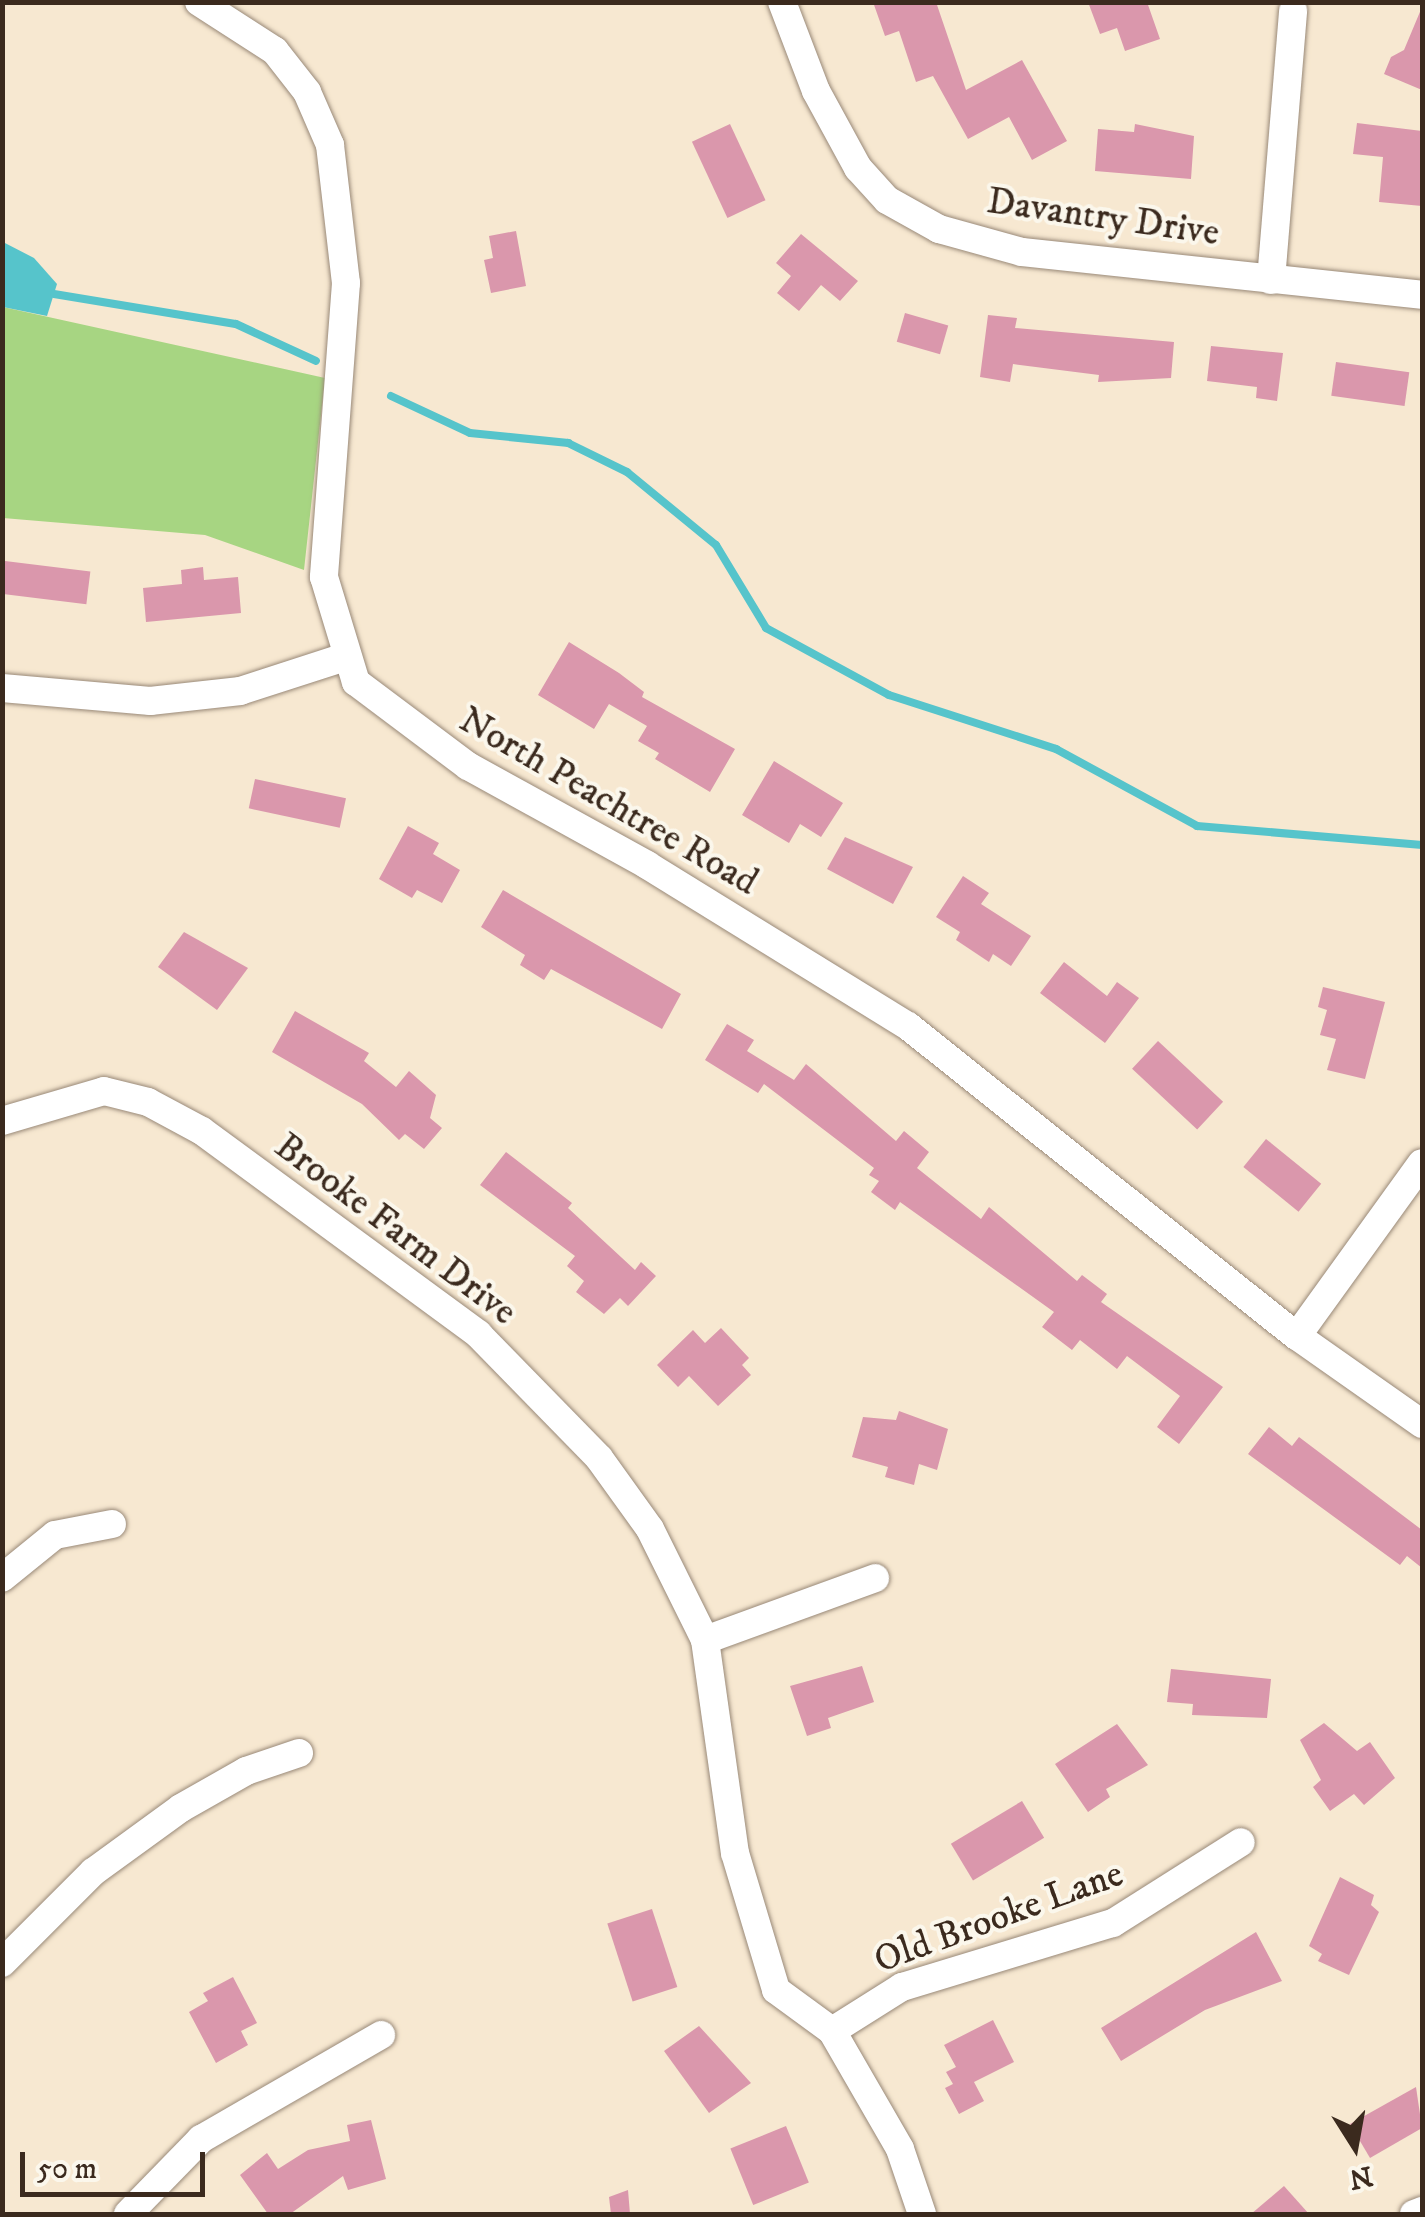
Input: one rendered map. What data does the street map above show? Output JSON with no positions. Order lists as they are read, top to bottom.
{
  "streets": {
    "street": [
      "Davantry Drive",
      "North Peachtree Road",
      "Brooke Farm Drive",
      "Old Brooke Lane"
    ]
  },
  "crossings": [
    ["Brooke Farm Drive", "Old Brooke Lane"]
  ],
  "scale_bar": "50 m",
  "north": "bottom"
}
